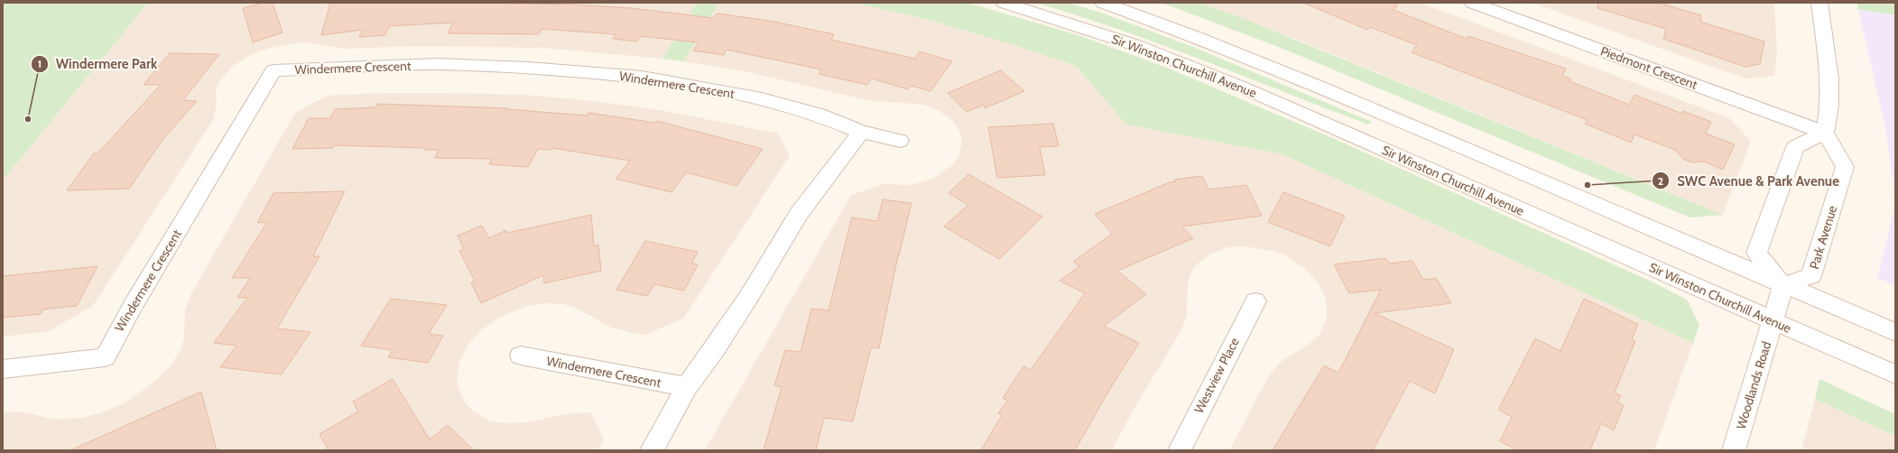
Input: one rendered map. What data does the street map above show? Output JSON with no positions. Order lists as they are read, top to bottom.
{
  "streets": {
    "street": [
      "Sir Winston Churchill Avenue",
      "Windermere Crescent",
      "Piedmont Crescent",
      "Park Avenue",
      "Westview Place",
      "Woodlands Road"
    ]
  },
  "crossings": [
    ["Sir Winston Churchill Avenue", "Woodlands Road"],
    ["Piedmont Crescent", "Park Avenue"]
  ],
  "places": ["Windermere Park", "SWC Avenue & Park Avenue"]
}
